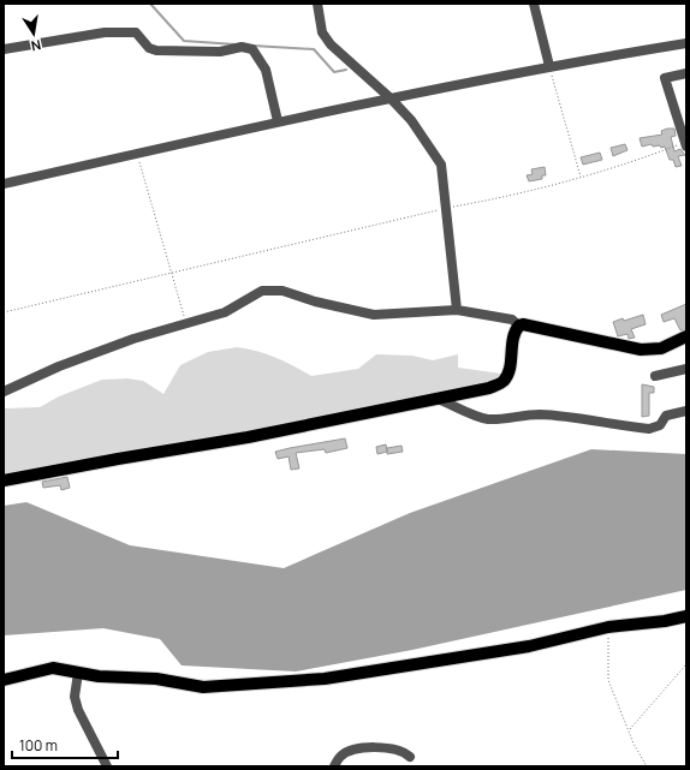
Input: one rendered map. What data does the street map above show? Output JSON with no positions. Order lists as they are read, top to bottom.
{
  "scale_bar": "100 m",
  "north": "bottom"
}
